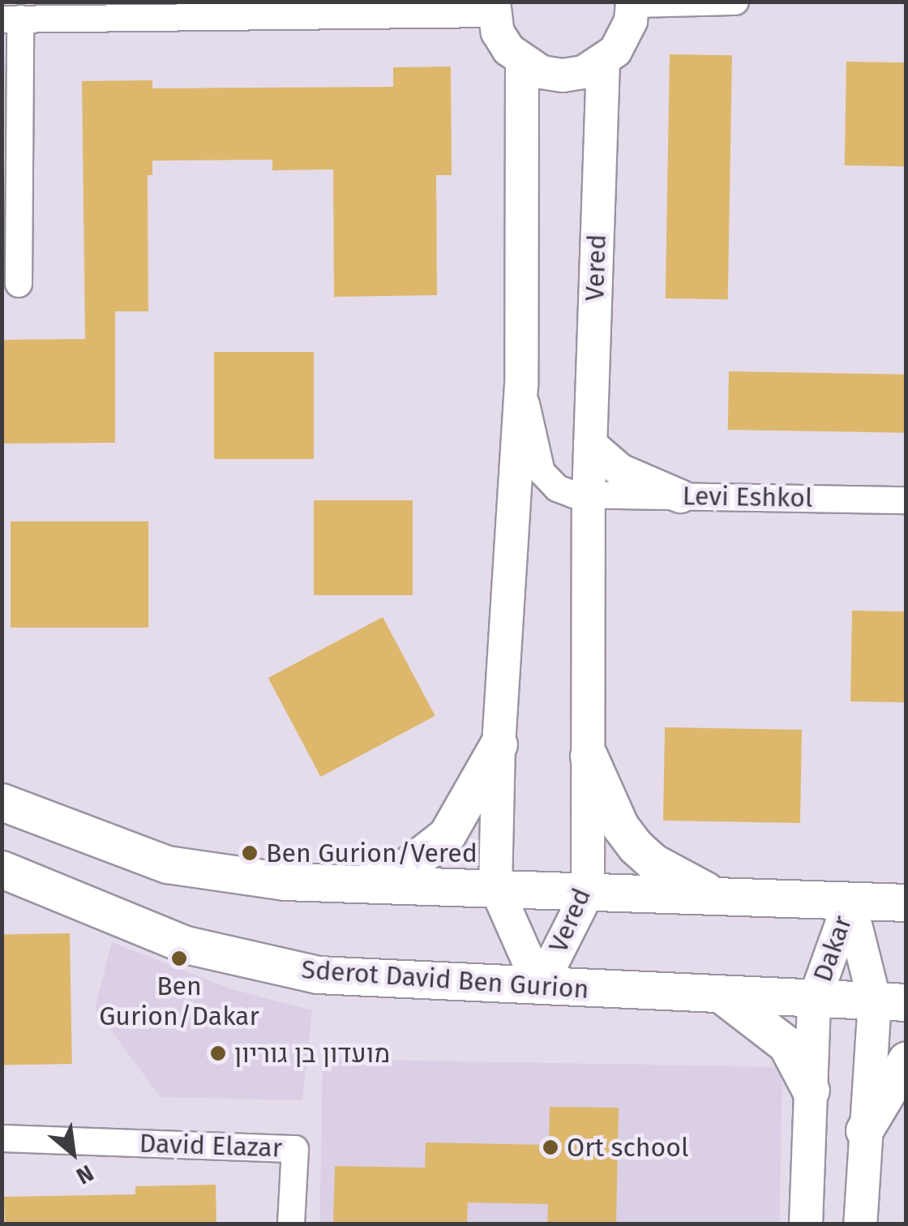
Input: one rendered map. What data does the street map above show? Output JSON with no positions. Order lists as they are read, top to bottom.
{
  "streets": {
    "main road": ["Sderot David Ben Gurion"],
    "street": [
      "Vered",
      "Levi Eshkol",
      "Dakar",
      "David Elazar"
    ]
  },
  "crossings": [
    ["Vered", "Levi Eshkol"],
    ["Vered", "Sderot David Ben Gurion"],
    ["Dakar", "Sderot David Ben Gurion"]
  ],
  "places": [
    "Ben Gurion/Vered",
    "Ben Gurion/Dakar",
    "מועדון בן גוריון",
    "Ort school"
  ],
  "north": "bottom right"
}
